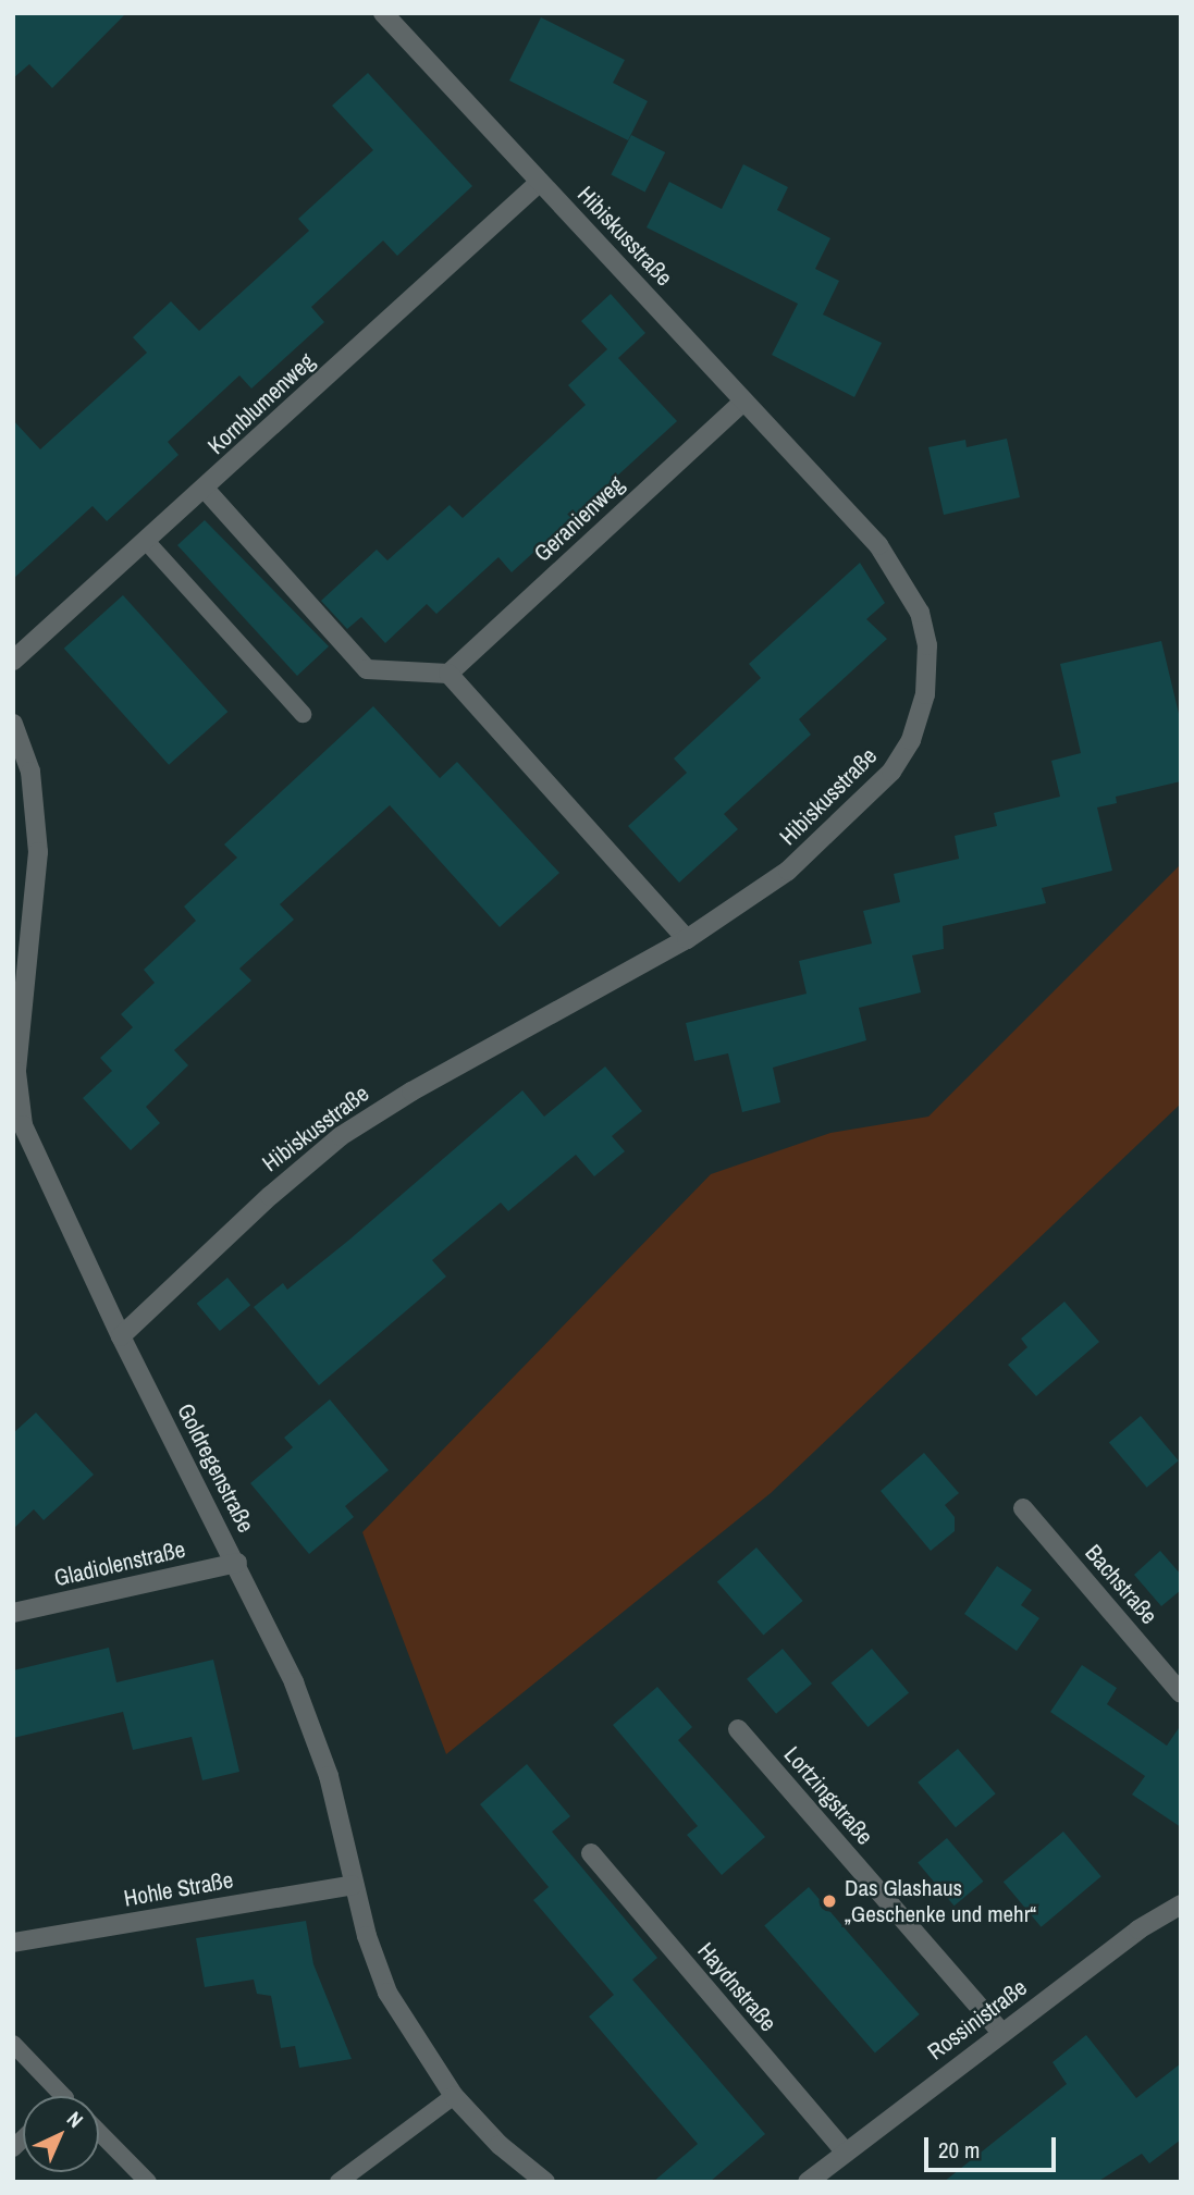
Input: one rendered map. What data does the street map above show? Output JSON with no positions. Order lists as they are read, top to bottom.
{
  "streets": {
    "street": [
      "Hibiskusstraße",
      "Kornblumenweg",
      "Geranienweg",
      "Goldregenstraße",
      "Gladiolenstraße",
      "Bachstraße",
      "Lortzingstraße",
      "Hohle Straße",
      "Haydnstraße",
      "Rossinistraße"
    ]
  },
  "crossings": [
    ["Hibiskusstraße", "Kornblumenweg"],
    ["Hibiskusstraße", "Geranienweg"],
    ["Hibiskusstraße", "Goldregenstraße"],
    ["Goldregenstraße", "Gladiolenstraße"],
    ["Goldregenstraße", "Hohle Straße"],
    ["Lortzingstraße", "Rossinistraße"],
    ["Haydnstraße", "Rossinistraße"]
  ],
  "places": ["Das Glashaus „Geschenke und mehr“"],
  "scale_bar": "20 m",
  "north": "top right"
}
